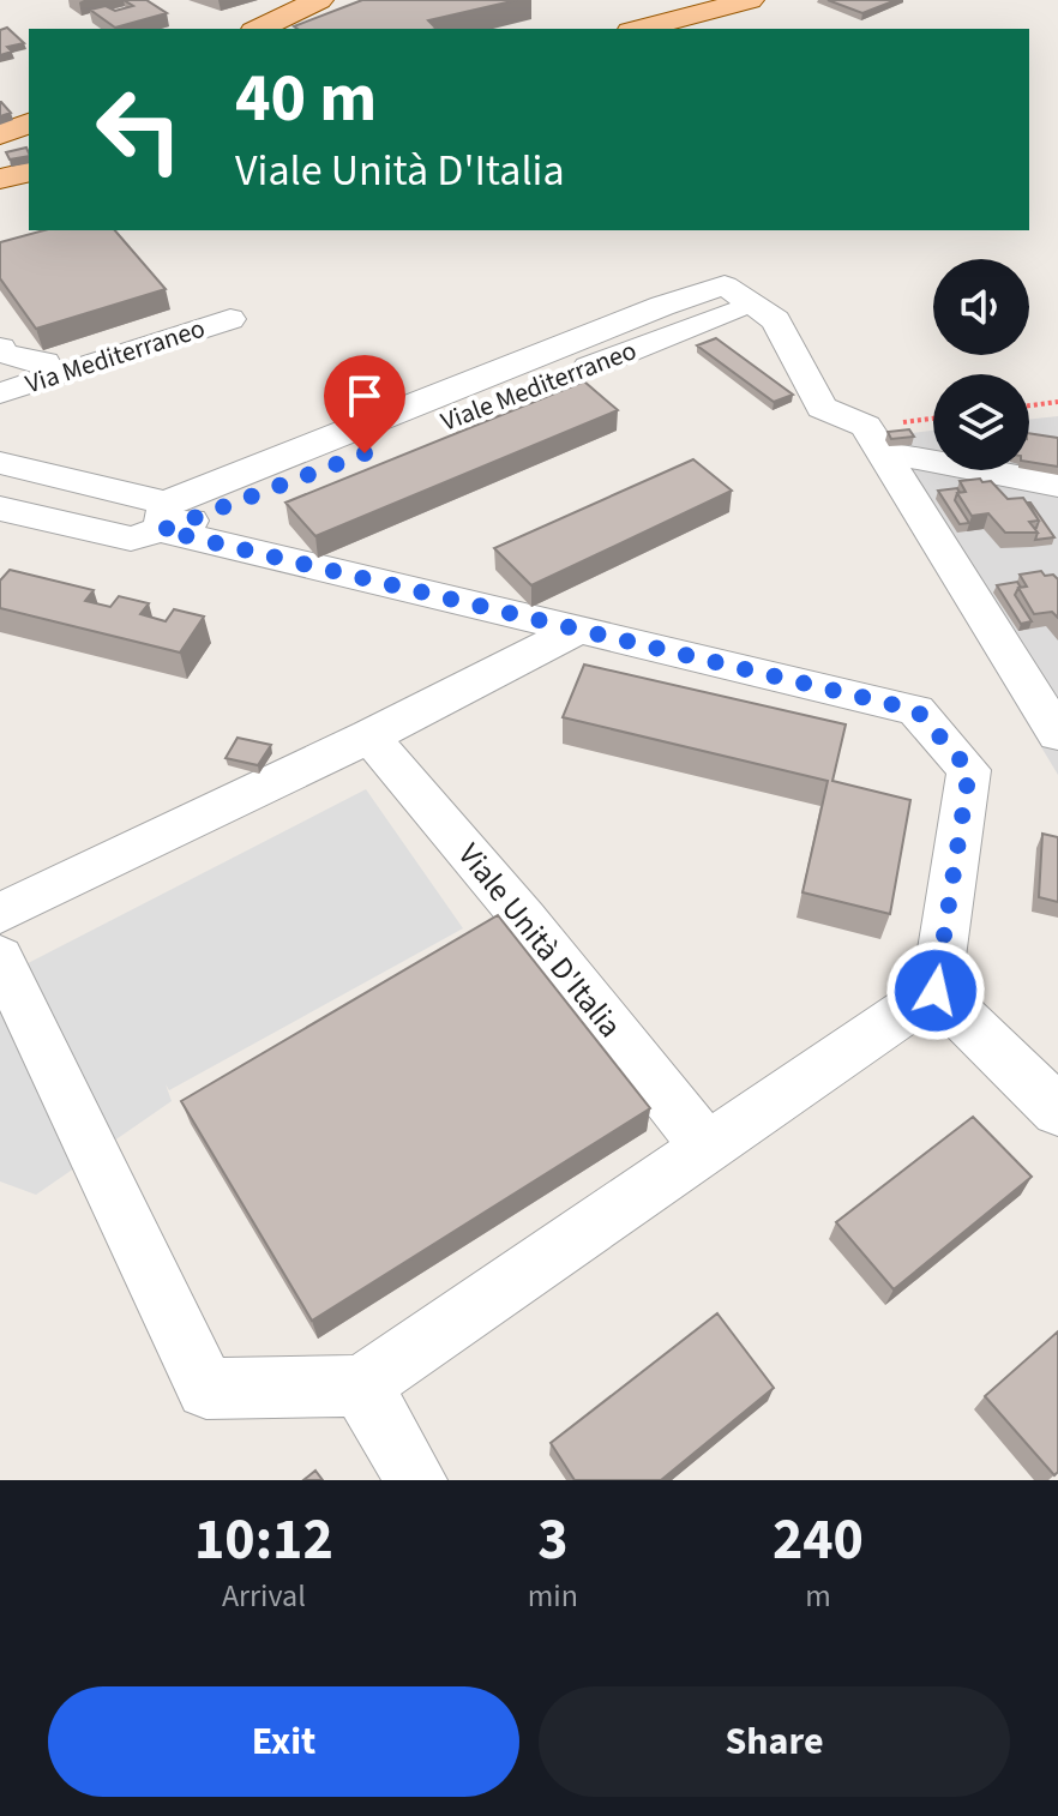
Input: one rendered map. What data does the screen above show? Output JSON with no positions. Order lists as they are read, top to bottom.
{
  "streets": {
    "street": ["Via Mediterraneo", "Viale Mediterraneo", "Viale Unità D'Italia"]
  },
  "page": {
    "turn": ["40 m", "Viale Unità D'Italia"],
    "eta": [
      "10:12",
      "Arrival",
      "3",
      "min",
      "240",
      "m"
    ],
    "buttons": ["Exit", "Share"]
  }
}
